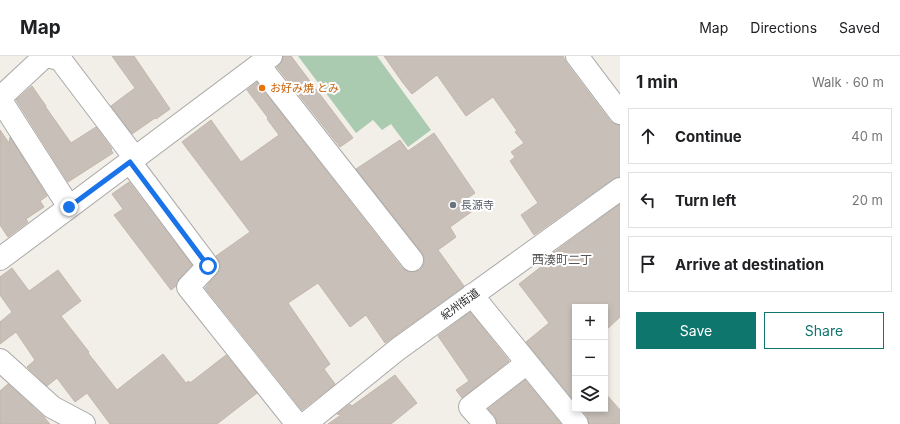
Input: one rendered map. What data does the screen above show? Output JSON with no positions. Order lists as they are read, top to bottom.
{
  "streets": {
    "street": ["紀州街道"]
  },
  "districts": ["西湊町二丁"],
  "places": ["お好み焼 とみ", "長源寺"],
  "page": {
    "header": "Map",
    "nav": ["Map", "Directions", "Saved"],
    "heading": ["1 min", "Walk · 60 m"],
    "list": [
      ["Continue", "40 m"],
      ["Turn left", "20 m"],
      "Arrive at destination"
    ],
    "buttons": ["Save", "Share"],
    "map_buttons": ["+", "−"]
  }
}
